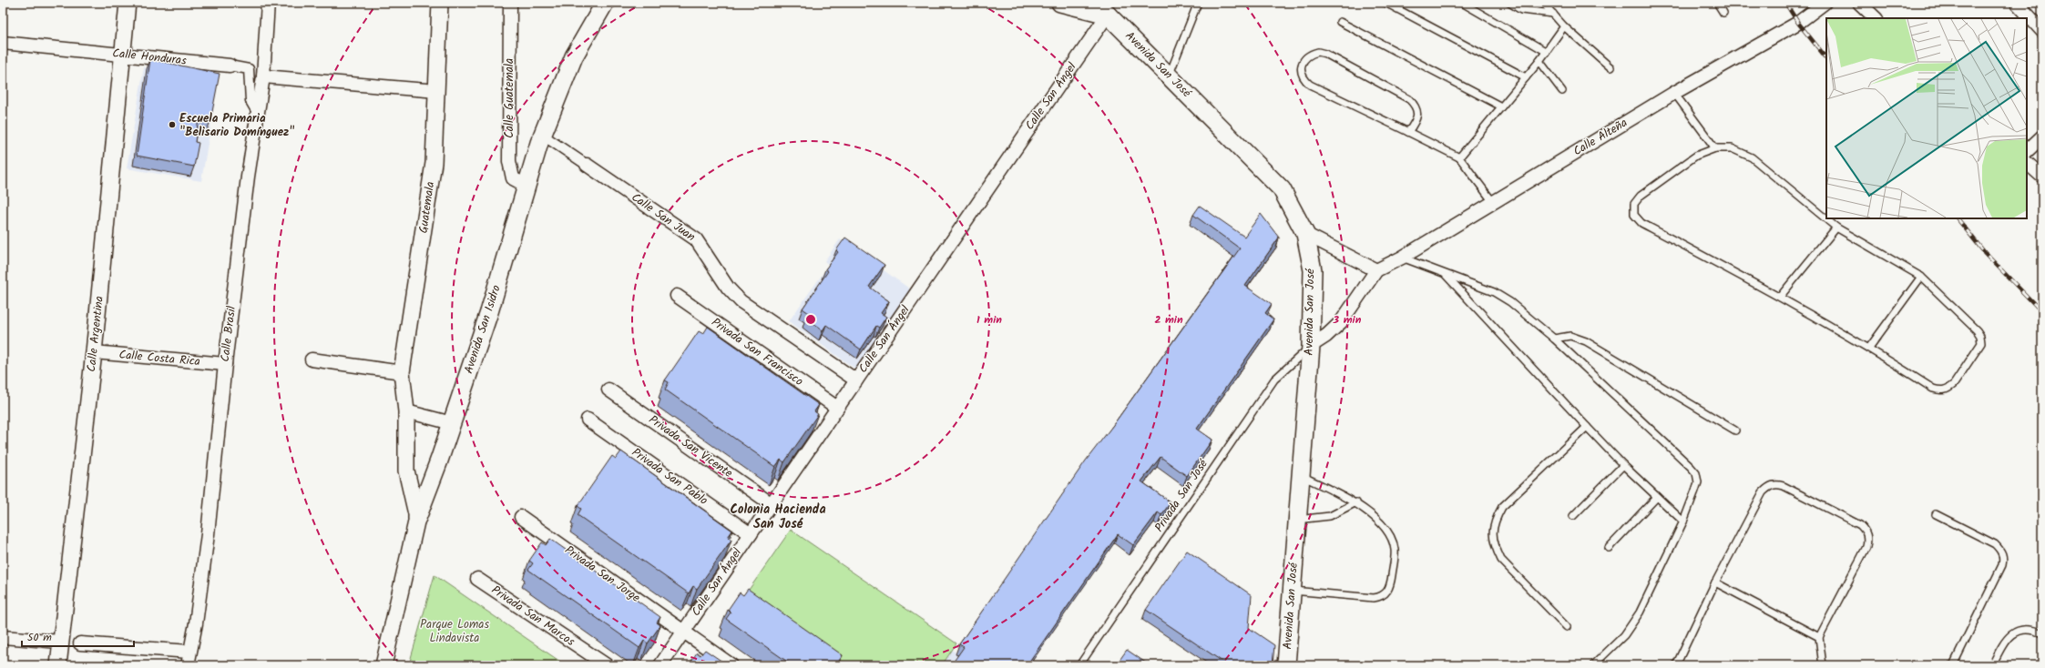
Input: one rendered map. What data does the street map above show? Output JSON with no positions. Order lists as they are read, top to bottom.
{
  "streets": {
    "main road": ["Avenida San José", "Avenida San Isidro"],
    "street": [
      "Calle Honduras",
      "Calle San Ángel",
      "Calle Guatemala",
      "Calle Alteña",
      "Guatemala",
      "Calle San Juan",
      "Calle Argentina",
      "Calle Brasil",
      "Privada San Francisco",
      "Calle Costa Rica",
      "Privada San Vicente",
      "Privada San Pablo",
      "Privada San Jorge",
      "Privada San Marcos"
    ],
    "lane": ["Privada San José"]
  },
  "crossings": [
    ["Calle Honduras", "Calle Argentina"],
    ["Calle Honduras", "Calle Brasil"],
    ["Avenida San José", "Calle San Ángel"],
    ["Avenida San José", "Calle Alteña"],
    ["Avenida San José", "Privada San José"],
    ["Calle San Ángel", "Calle San Juan"],
    ["Calle San Ángel", "Privada San Francisco"],
    ["Calle San Ángel", "Privada San Vicente"],
    ["Calle San Ángel", "Privada San Pablo"],
    ["Calle San Ángel", "Privada San Jorge"],
    ["Calle Guatemala", "Avenida San Isidro"],
    ["Calle Alteña", "Privada San José"],
    ["Calle San Juan", "Avenida San Isidro"],
    ["Calle Argentina", "Calle Costa Rica"],
    ["Calle Brasil", "Calle Costa Rica"]
  ],
  "districts": ["Colonia Hacienda San José"],
  "parks": ["Parque Lomas Lindavista"],
  "places": ["Escuela Primaria \"Belisario Domínguez\""],
  "scale_bar": "50 m",
  "rings": ["1 min", "2 min", "3 min"]
}
